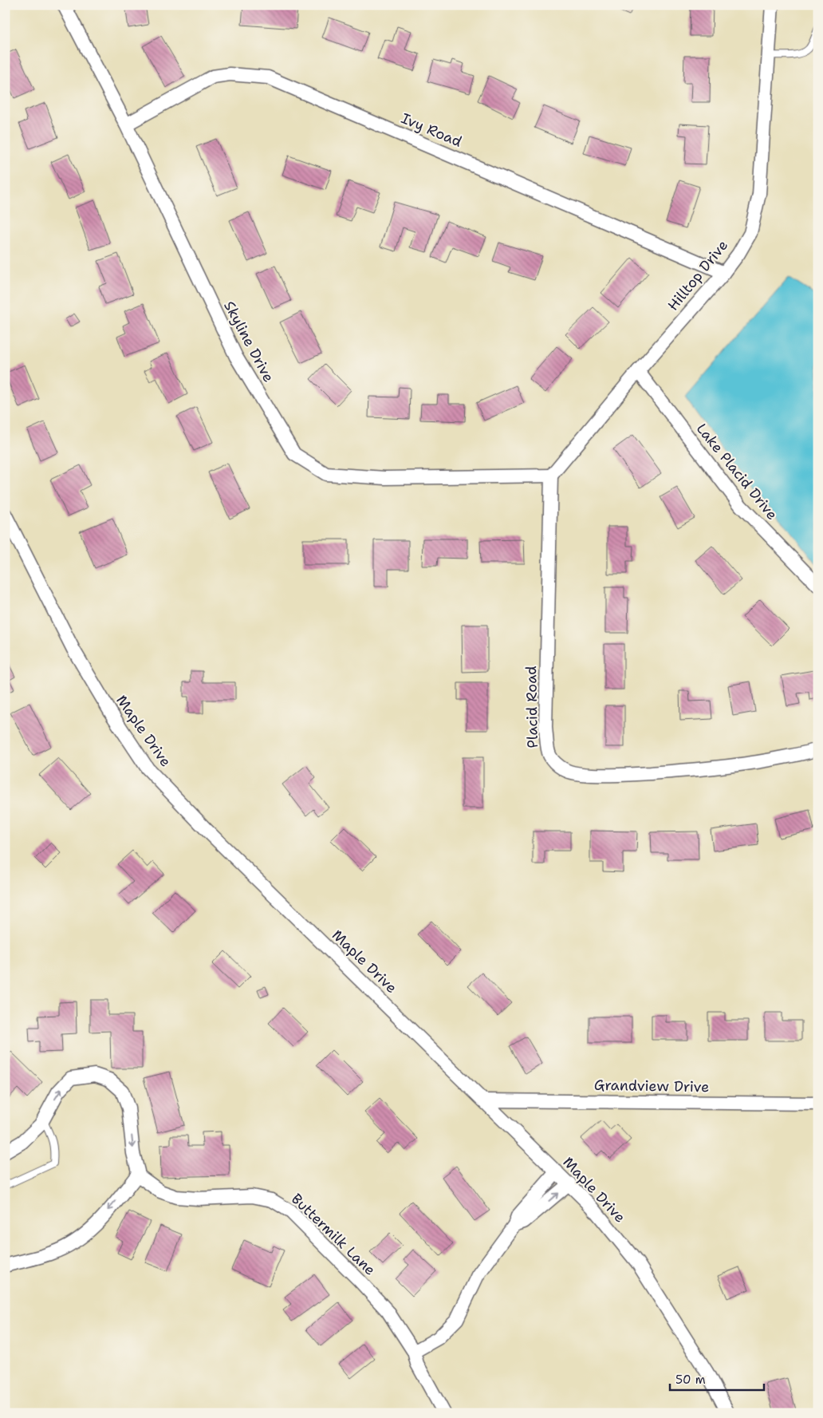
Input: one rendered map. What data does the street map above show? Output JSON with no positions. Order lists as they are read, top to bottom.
{
  "streets": {
    "street": [
      "Ivy Road",
      "Hilltop Drive",
      "Skyline Drive",
      "Lake Placid Drive",
      "Placid Road",
      "Maple Drive",
      "Grandview Drive",
      "Buttermilk Lane"
    ]
  },
  "crossings": [
    ["Ivy Road", "Hilltop Drive"],
    ["Ivy Road", "Skyline Drive"],
    ["Hilltop Drive", "Skyline Drive"],
    ["Hilltop Drive", "Lake Placid Drive"],
    ["Hilltop Drive", "Placid Road"],
    ["Skyline Drive", "Placid Road"],
    ["Maple Drive", "Grandview Drive"]
  ],
  "scale_bar": "50 m"
}
